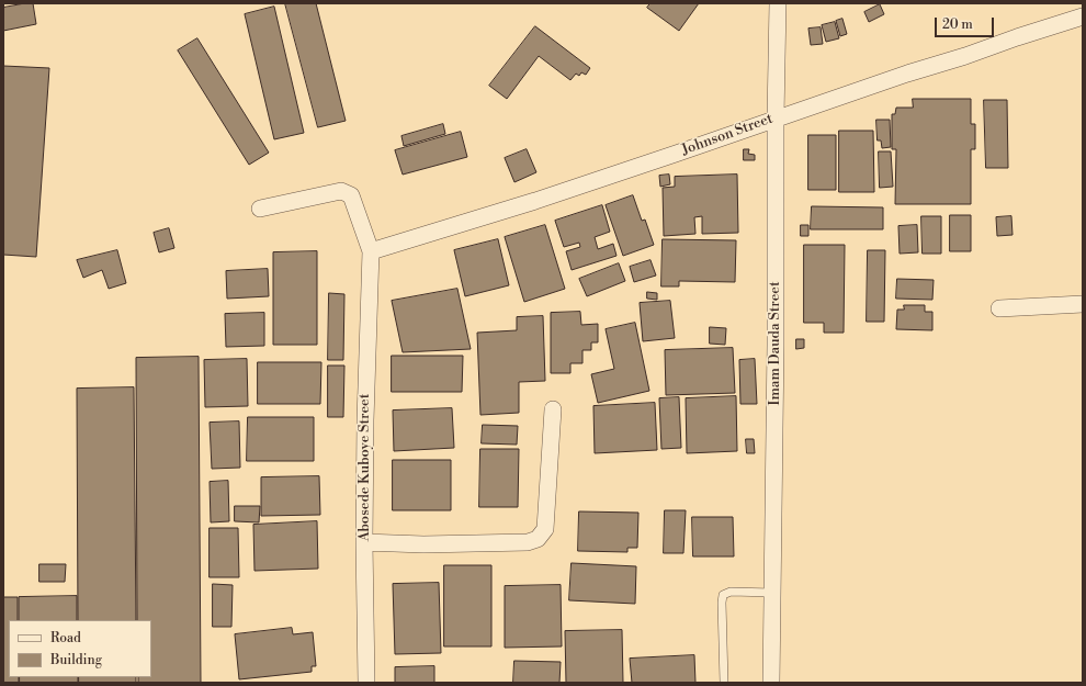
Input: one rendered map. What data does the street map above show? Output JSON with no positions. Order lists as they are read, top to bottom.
{
  "streets": {
    "street": ["Johnson Street", "Imam Dauda Street", "Abosede Kuboye Street"]
  },
  "crossings": [
    ["Johnson Street", "Imam Dauda Street"],
    ["Johnson Street", "Abosede Kuboye Street"]
  ],
  "legend": ["Road", "Building"],
  "scale_bar": "20 m"
}
